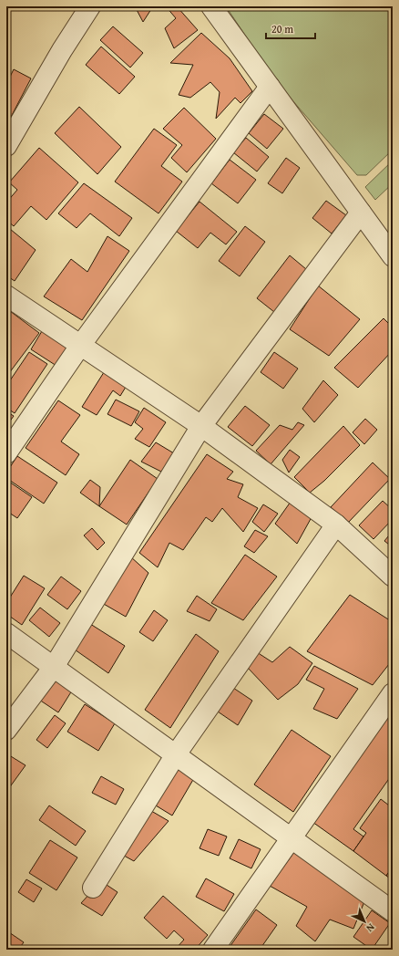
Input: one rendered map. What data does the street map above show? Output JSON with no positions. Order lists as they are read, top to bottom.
{
  "scale_bar": "20 m",
  "north": "bottom right"
}
